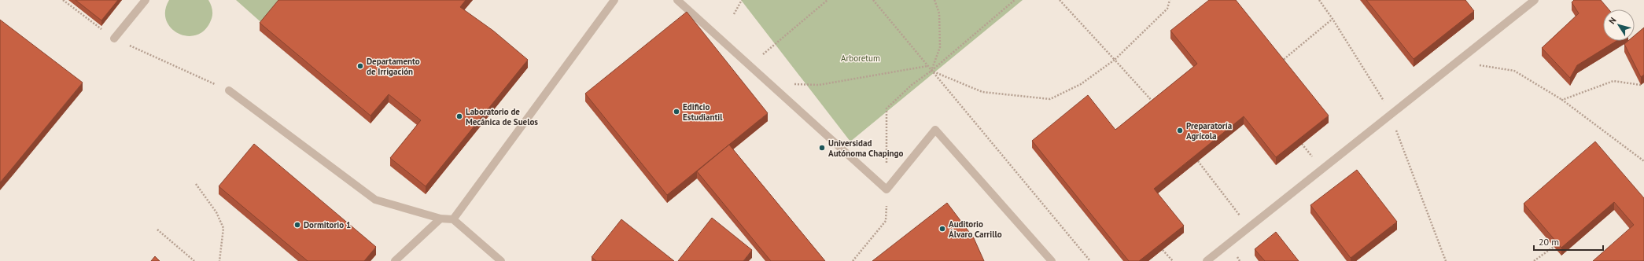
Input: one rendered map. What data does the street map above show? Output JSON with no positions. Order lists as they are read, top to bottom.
{
  "parks": ["Arboretum"],
  "places": [
    "Departamento de Irrigación",
    "Edificio Estudiantil",
    "Laboratorio de Mecánica de Suelos",
    "Preparatoría Agrícola",
    "Universidad Autónoma Chapingo",
    "Dormitorio 1",
    "Auditorio Álvaro Carrillo"
  ],
  "scale_bar": "20 m",
  "north": "top left"
}
